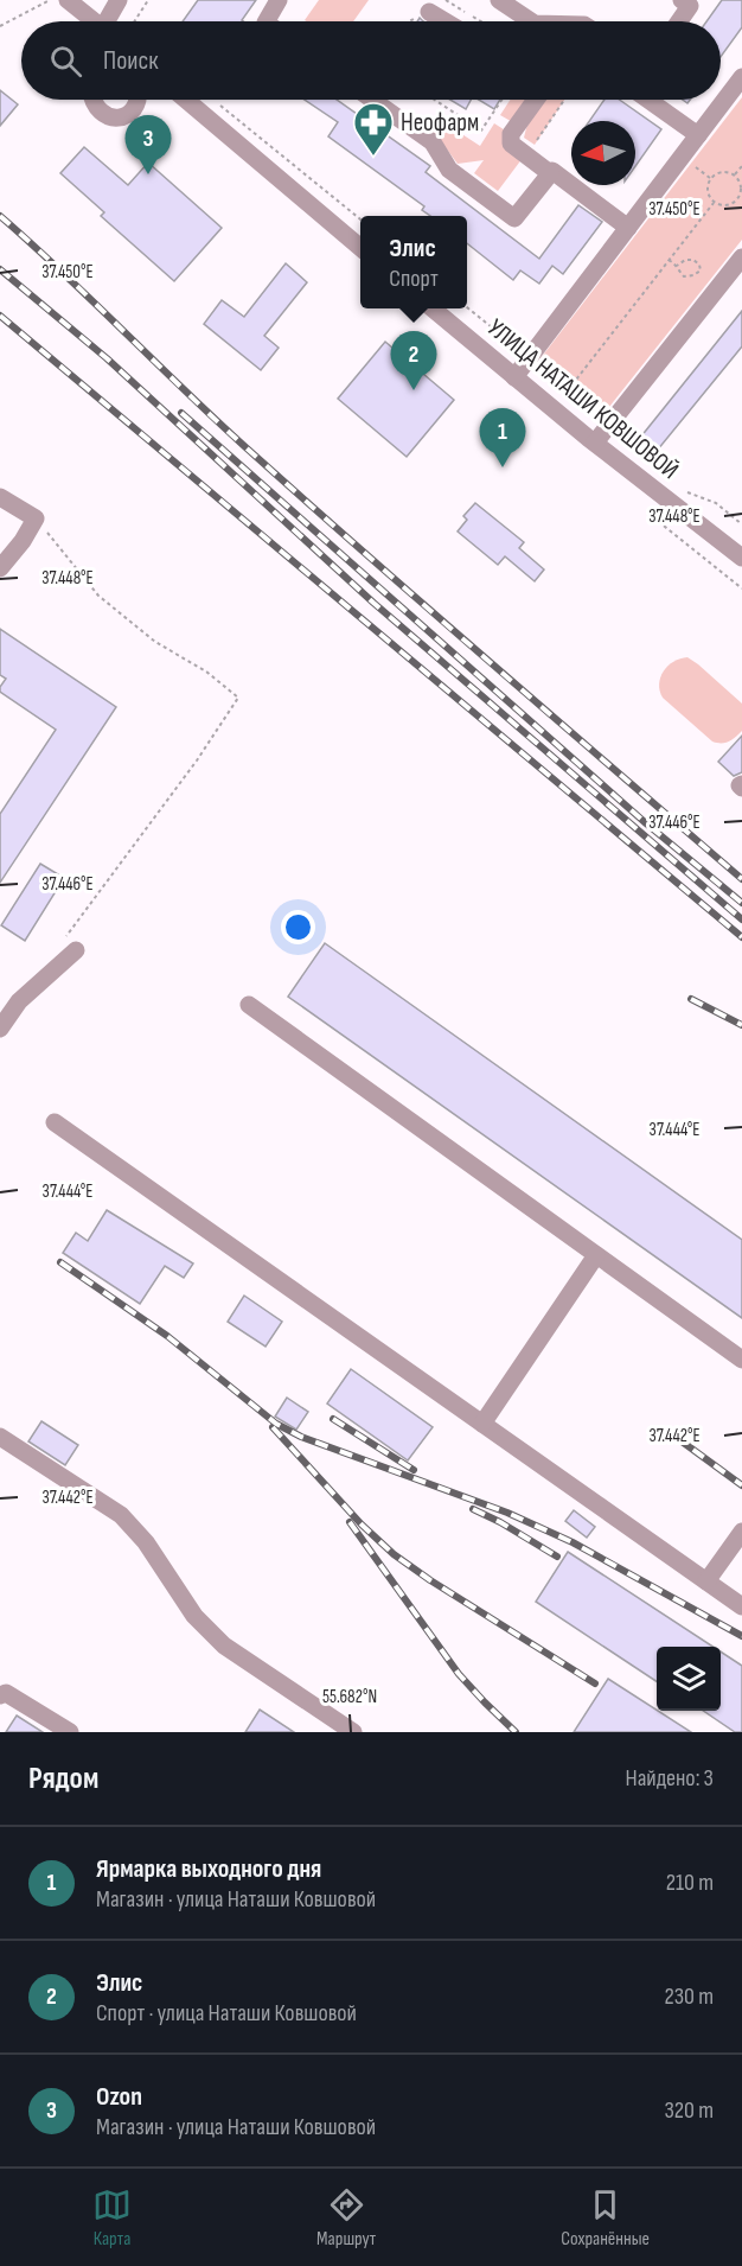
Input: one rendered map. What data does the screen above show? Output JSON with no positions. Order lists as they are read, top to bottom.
{
  "streets": {
    "street": ["УЛИЦА НАТАШИ КОВШОВОЙ"]
  },
  "places": {
    "pharmacy": ["Неофарм"]
  },
  "north": "left",
  "page": {
    "search": "Поиск",
    "pins": ["3", "2", "1"],
    "popup": ["Элис", "Спорт"],
    "heading": ["Рядом", "Найдено: 3"],
    "list": [
      {
        "mark": "1",
        "name": "Ярмарка выходного дня",
        "note": "Магазин · улица Наташи Ковшовой",
        "value": "210 m"
      },
      {
        "mark": "2",
        "name": "Элис",
        "note": "Спорт · улица Наташи Ковшовой",
        "value": "230 m"
      },
      {
        "mark": "3",
        "name": "Ozon",
        "note": "Магазин · улица Наташи Ковшовой",
        "value": "320 m"
      }
    ],
    "nav": ["Карта", "Маршрут", "Сохранённые"]
  },
  "coordinates": [
    "37.450°E",
    "37.448°E",
    "37.446°E",
    "37.444°E",
    "37.442°E",
    "55.682°N"
  ]
}
